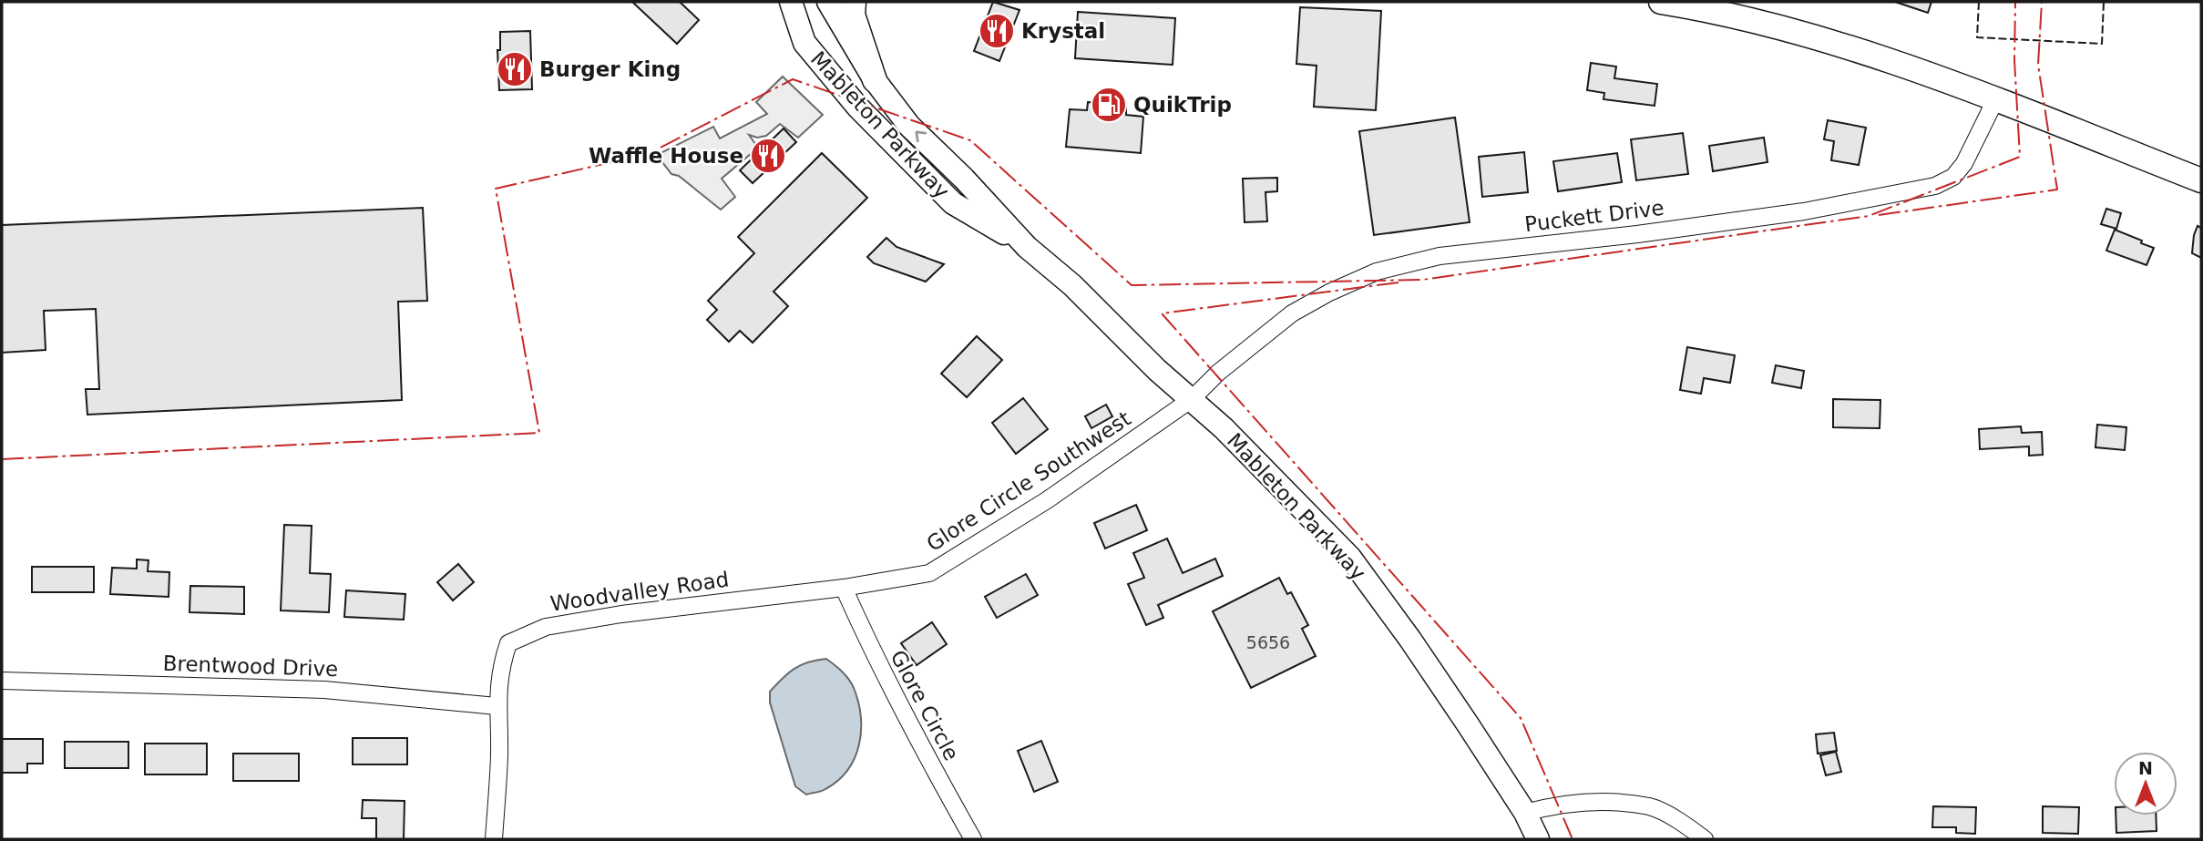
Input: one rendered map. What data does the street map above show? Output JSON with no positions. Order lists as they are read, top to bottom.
{
  "streets": {
    "main road": ["Mableton Parkway"],
    "street": [
      "Puckett Drive",
      "Glore Circle Southwest",
      "Woodvalley Road",
      "Brentwood Drive",
      "Glore Circle"
    ]
  },
  "crossings": [
    ["Mableton Parkway", "Puckett Drive"],
    ["Mableton Parkway", "Glore Circle Southwest"],
    ["Puckett Drive", "Glore Circle Southwest"],
    ["Glore Circle Southwest", "Woodvalley Road"],
    ["Glore Circle Southwest", "Glore Circle"],
    ["Woodvalley Road", "Brentwood Drive"],
    ["Woodvalley Road", "Glore Circle"]
  ],
  "places": {
    "restaurant": ["Krystal", "Burger King", "Waffle House"],
    "fuel station": ["QuikTrip"]
  },
  "house_numbers": ["5656"],
  "north": "top"
}
